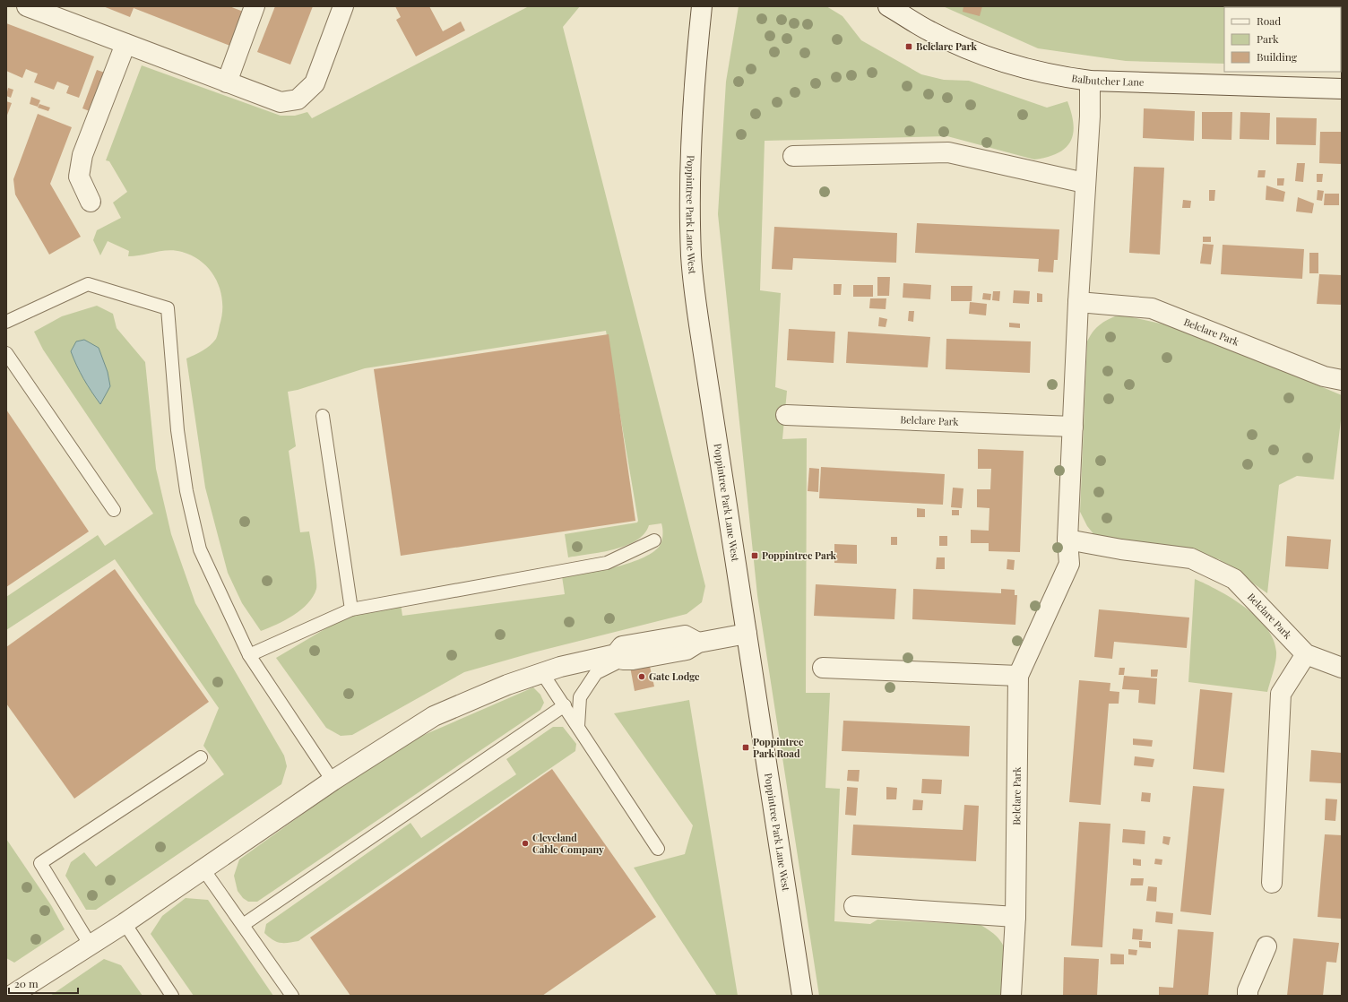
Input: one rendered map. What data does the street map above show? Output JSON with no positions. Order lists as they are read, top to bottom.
{
  "streets": {
    "street": ["Balbutcher Lane", "Poppintree Park Lane West", "Belclare Park"]
  },
  "crossings": [
    ["Balbutcher Lane", "Belclare Park"]
  ],
  "places": {
    "transit": ["Belclare Park", "Poppintree Park", "Poppintree Park Road"],
    "other": ["Gate Lodge", "Cleveland Cable Company"]
  },
  "legend": ["Road", "Park", "Building"],
  "scale_bar": "20 m"
}
